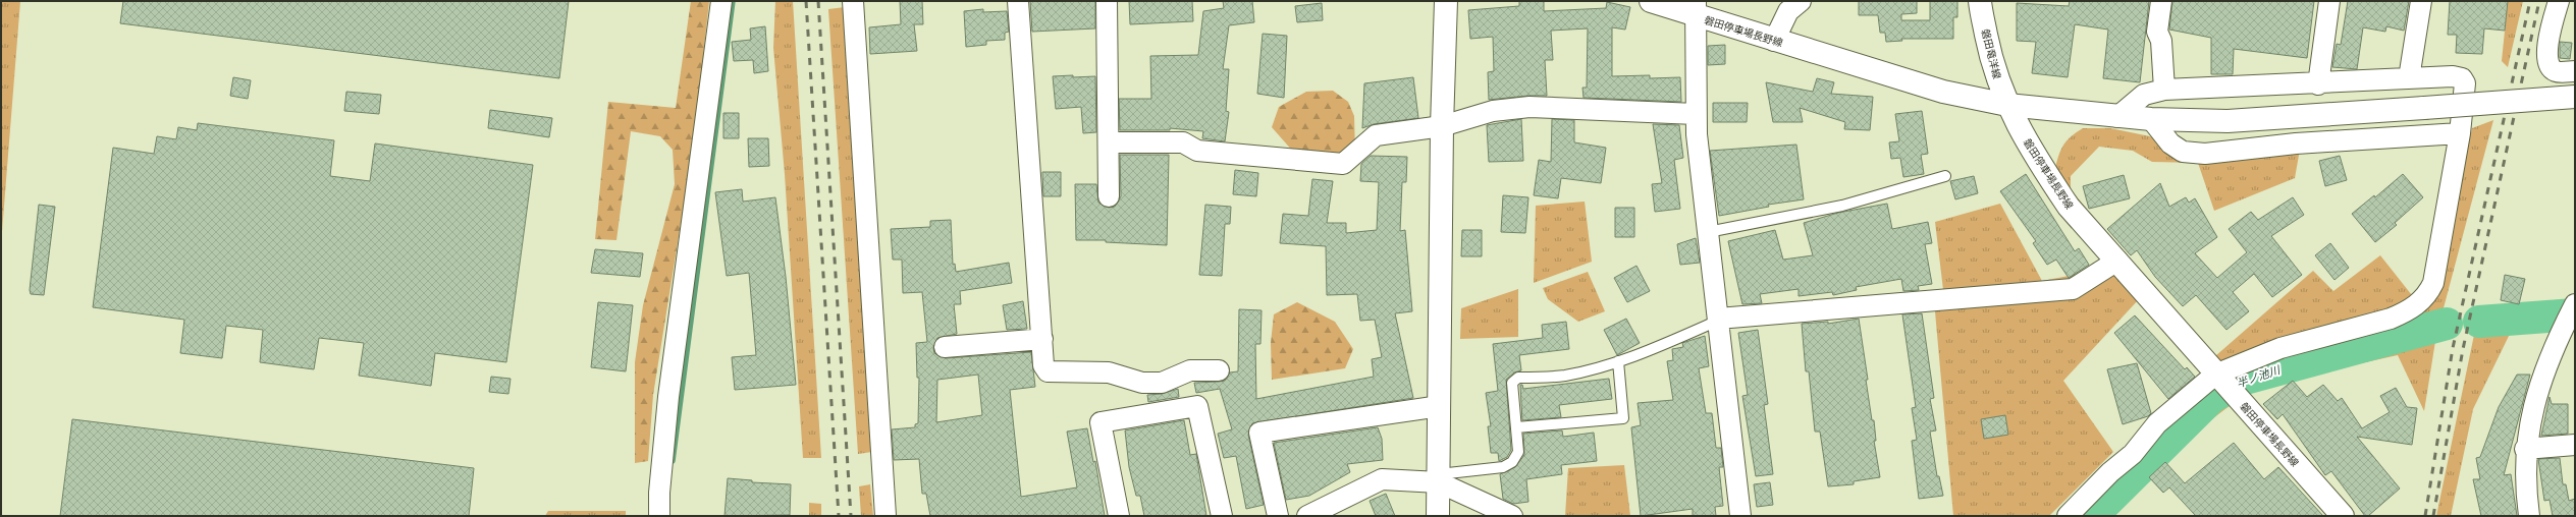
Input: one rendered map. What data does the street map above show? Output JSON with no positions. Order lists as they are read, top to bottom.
{
  "streets": {
    "street": ["磐田停車場長野線", "磐田竜洋線"]
  },
  "crossings": [
    ["磐田停車場長野線", "磐田竜洋線"]
  ],
  "water": ["半ノ池川"]
}
